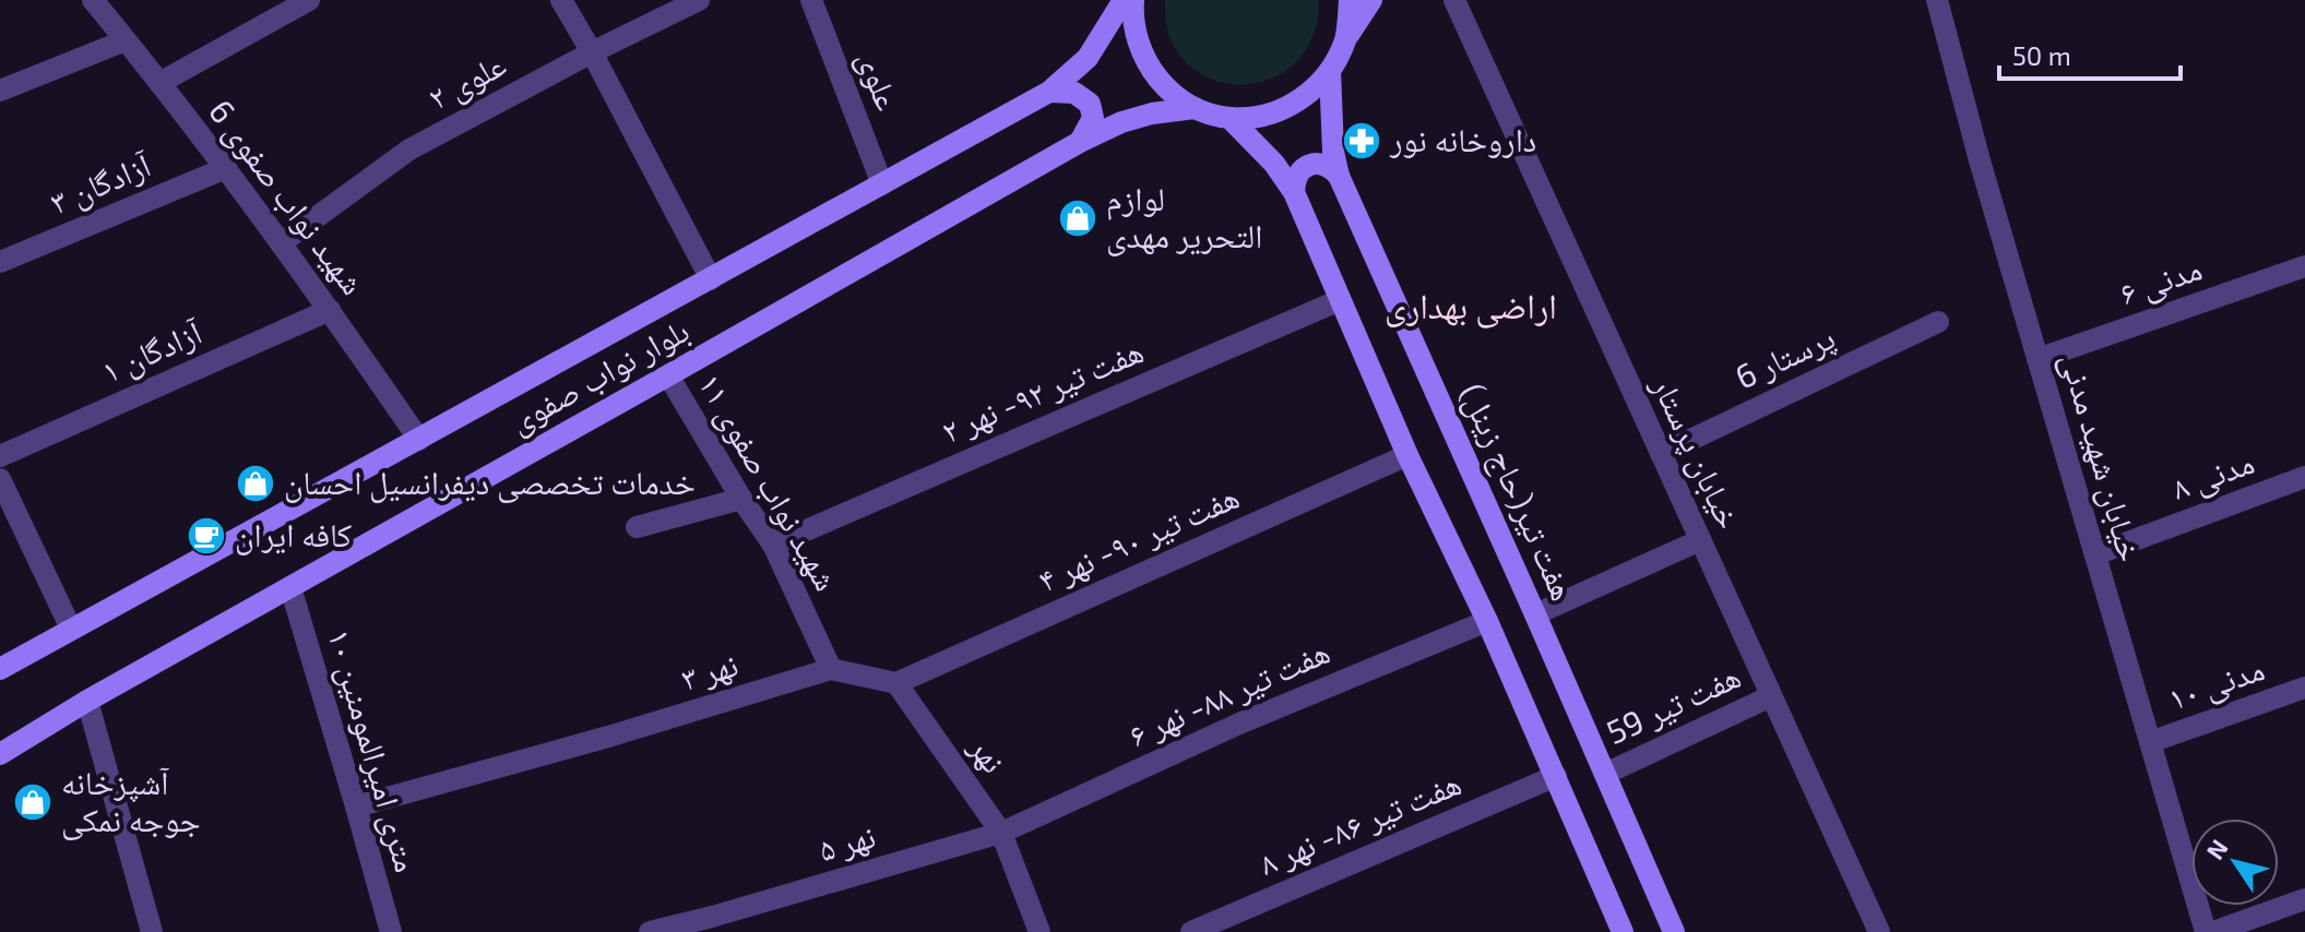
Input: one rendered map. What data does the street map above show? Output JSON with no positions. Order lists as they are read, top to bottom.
{
  "streets": {
    "main road": ["بلوار نواب صفوی", "هفت تیر(حاج زینل)"],
    "street": [
      "علوی",
      "علوی ۲",
      "آزادگان ۳",
      "شهید نواب صفوی 6",
      "مدنی ۶",
      "آزادگان ۱",
      "پرستار 6",
      "هفت تیر ۹۲- نهر ۲",
      "خیابان پرستار",
      "خیابان شهید مدنی",
      "مدنی ۸",
      "شهید نواب صفوی ۱۱",
      "هفت تیر ۹۰- نهر ۴",
      "نهر ۳",
      "مدنی ۱۰",
      "هفت تیر ۸۸- نهر ۶",
      "هفت تیر 59",
      "۱۰ متری امیرالمومنین",
      "نهر",
      "هفت تیر ۸۶- نهر ۸",
      "نهر ۵"
    ]
  },
  "crossings": [
    ["علوی", "بلوار نواب صفوی"],
    ["علوی ۲", "شهید نواب صفوی 6"],
    ["آزادگان ۳", "شهید نواب صفوی 6"],
    ["شهید نواب صفوی 6", "آزادگان ۱"],
    ["شهید نواب صفوی 6", "بلوار نواب صفوی"],
    ["مدنی ۶", "خیابان شهید مدنی"],
    ["پرستار 6", "خیابان پرستار"],
    ["بلوار نواب صفوی", "شهید نواب صفوی ۱۱"],
    ["بلوار نواب صفوی", "۱۰ متری امیرالمومنین"],
    ["هفت تیر ۹۲- نهر ۲", "شهید نواب صفوی ۱۱"],
    ["خیابان پرستار", "هفت تیر 59"],
    ["خیابان شهید مدنی", "مدنی ۸"],
    ["خیابان شهید مدنی", "مدنی ۱۰"],
    ["شهید نواب صفوی ۱۱", "نهر ۳"],
    ["هفت تیر(حاج زینل)", "هفت تیر 59"],
    ["هفت تیر ۹۰- نهر ۴", "نهر"],
    ["نهر ۳", "۱۰ متری امیرالمومنین"],
    ["هفت تیر ۸۸- نهر ۶", "نهر"],
    ["هفت تیر ۸۸- نهر ۶", "نهر ۵"],
    ["نهر", "نهر ۵"]
  ],
  "districts": ["اراضی بهداری"],
  "places": {
    "pharmacy": ["داروخانه نور"],
    "shop": ["لوازم التحریر مهدی", "خدمات تخصصی دیفرانسیل احسان", "آشپزخانه جوجه نمکی"],
    "cafe": ["کافه ایران"]
  },
  "scale_bar": "50 m",
  "north": "top left"
}
